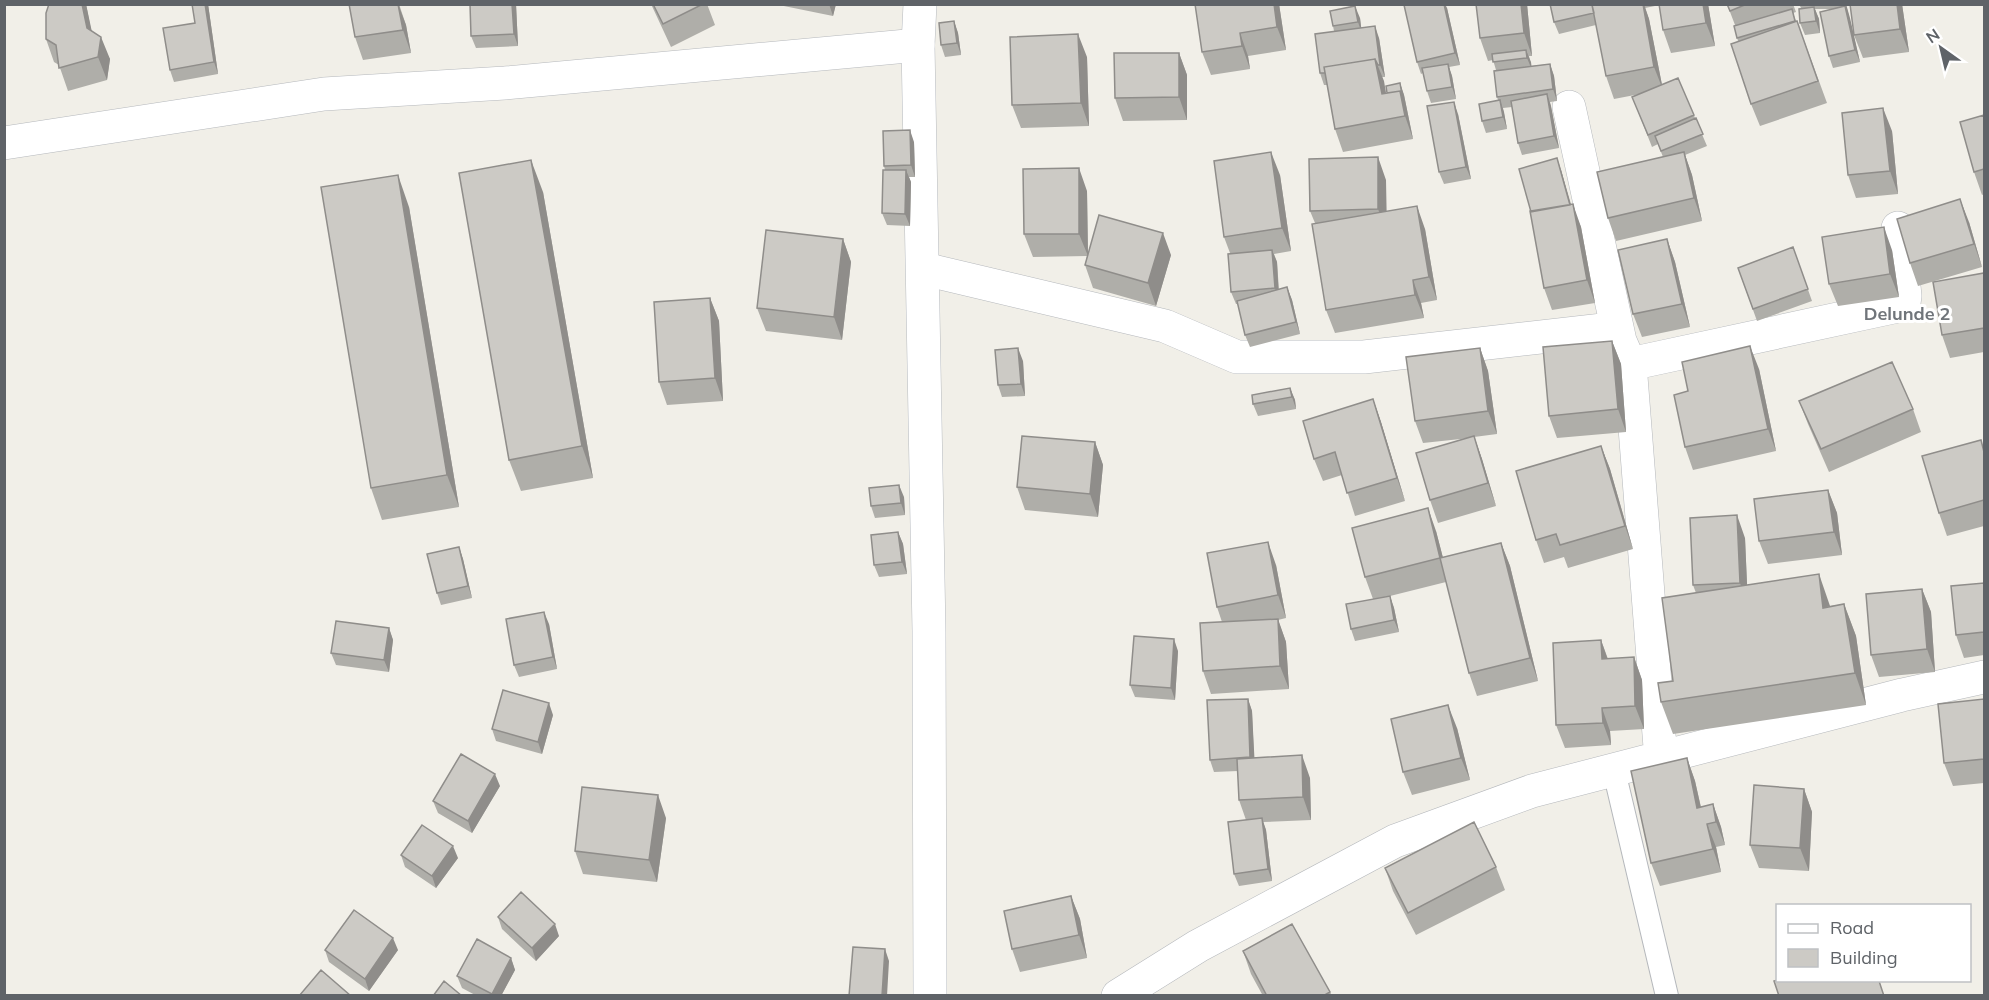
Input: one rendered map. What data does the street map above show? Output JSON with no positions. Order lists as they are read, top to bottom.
{
  "districts": ["Delunde 2"],
  "legend": ["Road", "Building"],
  "north": "top left"
}
